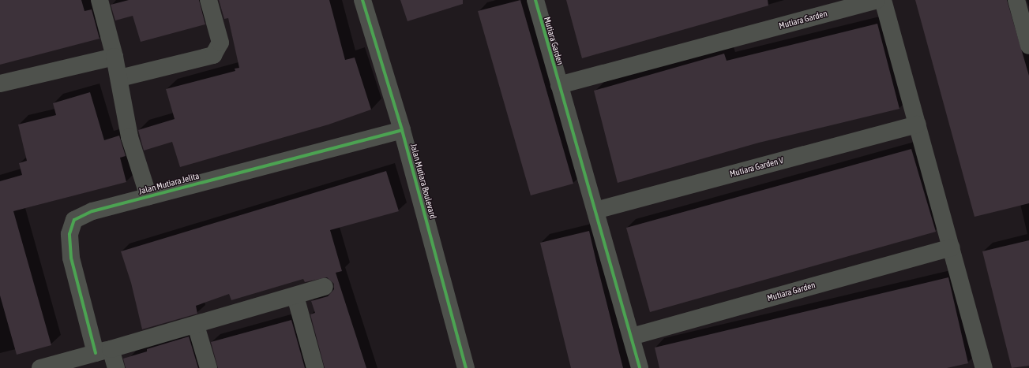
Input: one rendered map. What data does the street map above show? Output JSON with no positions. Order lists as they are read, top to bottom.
{
  "streets": {
    "street": [
      "Mutiara Garden",
      "Mutiara Garden V",
      "Jalan Mutiara Boulevard",
      "Jalan Mutiara Jelita"
    ]
  },
  "crossings": [
    ["Jalan Mutiara Boulevard", "Jalan Mutiara Jelita"]
  ]
}
